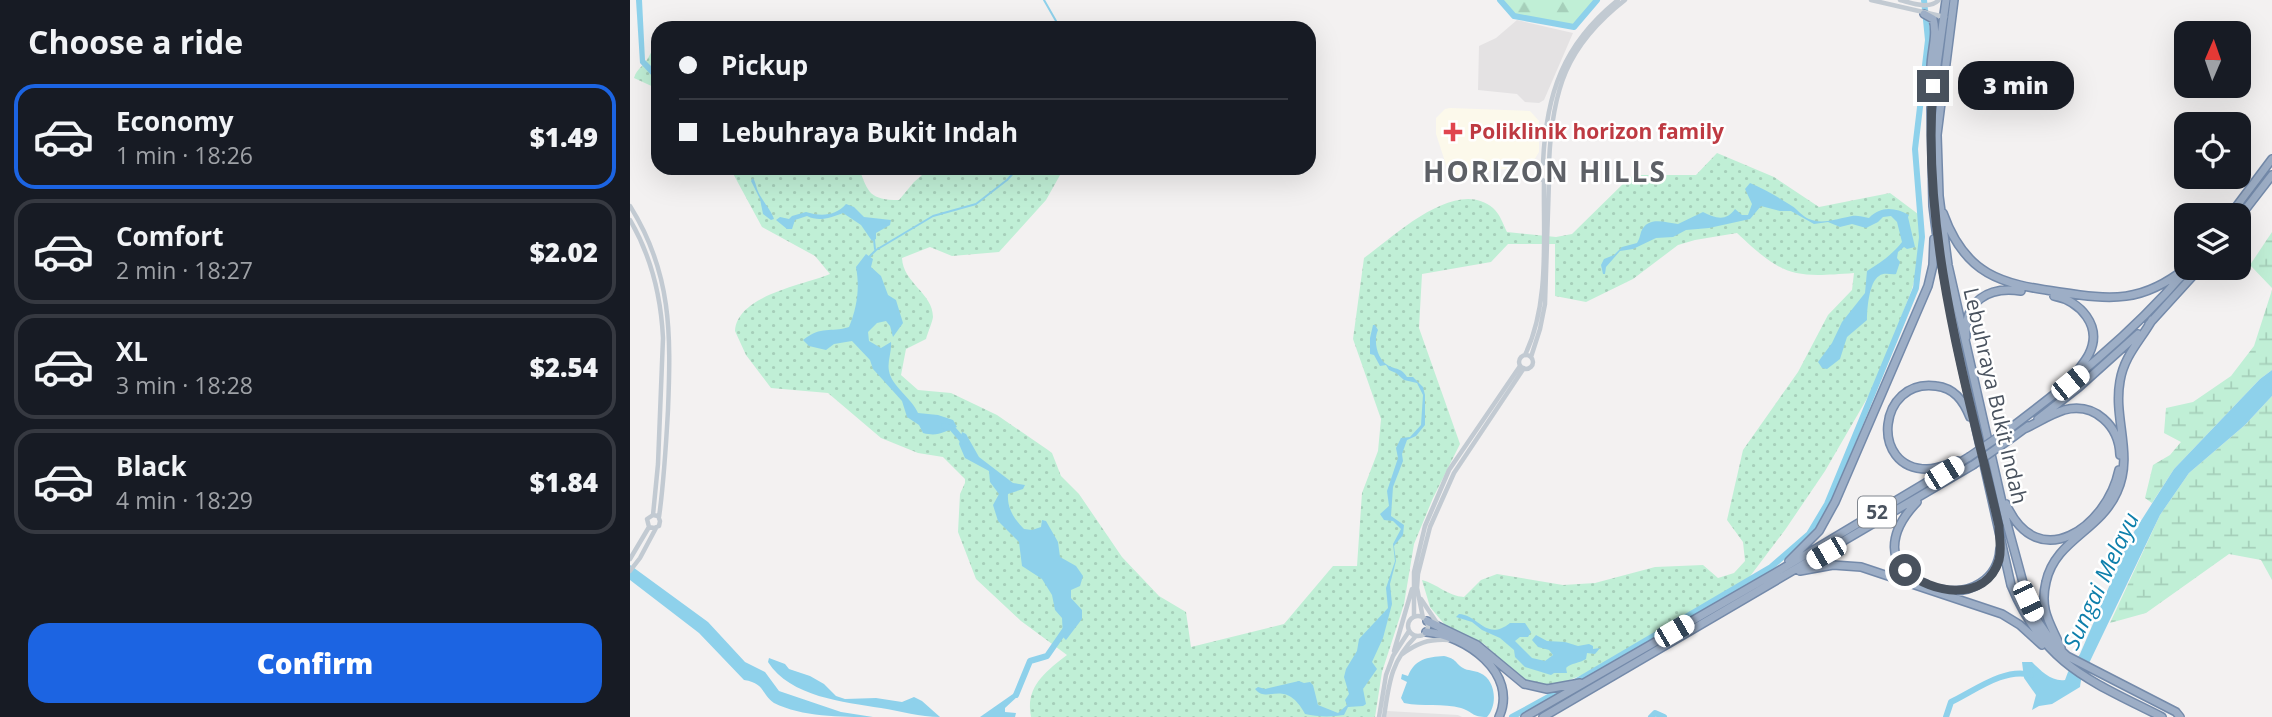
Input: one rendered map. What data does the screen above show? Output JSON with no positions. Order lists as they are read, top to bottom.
{
  "streets": {
    "highway": ["Lebuhraya Bukit Indah", "52"]
  },
  "districts": ["HORIZON HILLS"],
  "water": ["Sungai Melayu"],
  "places": {
    "health": ["Poliklinik horizon family"]
  },
  "north": "top",
  "page": {
    "heading": "Choose a ride",
    "banner": ["Pickup", "Lebuhraya Bukit Indah"],
    "bubble": "3 min",
    "list": [
      {
        "name": "Economy",
        "note": "1 min · 18:26",
        "value": "$1.49"
      },
      {
        "name": "Comfort",
        "note": "2 min · 18:27",
        "value": "$2.02"
      },
      {
        "name": "XL",
        "note": "3 min · 18:28",
        "value": "$2.54"
      },
      {
        "name": "Black",
        "note": "4 min · 18:29",
        "value": "$1.84"
      }
    ],
    "buttons": "Confirm"
  }
}
